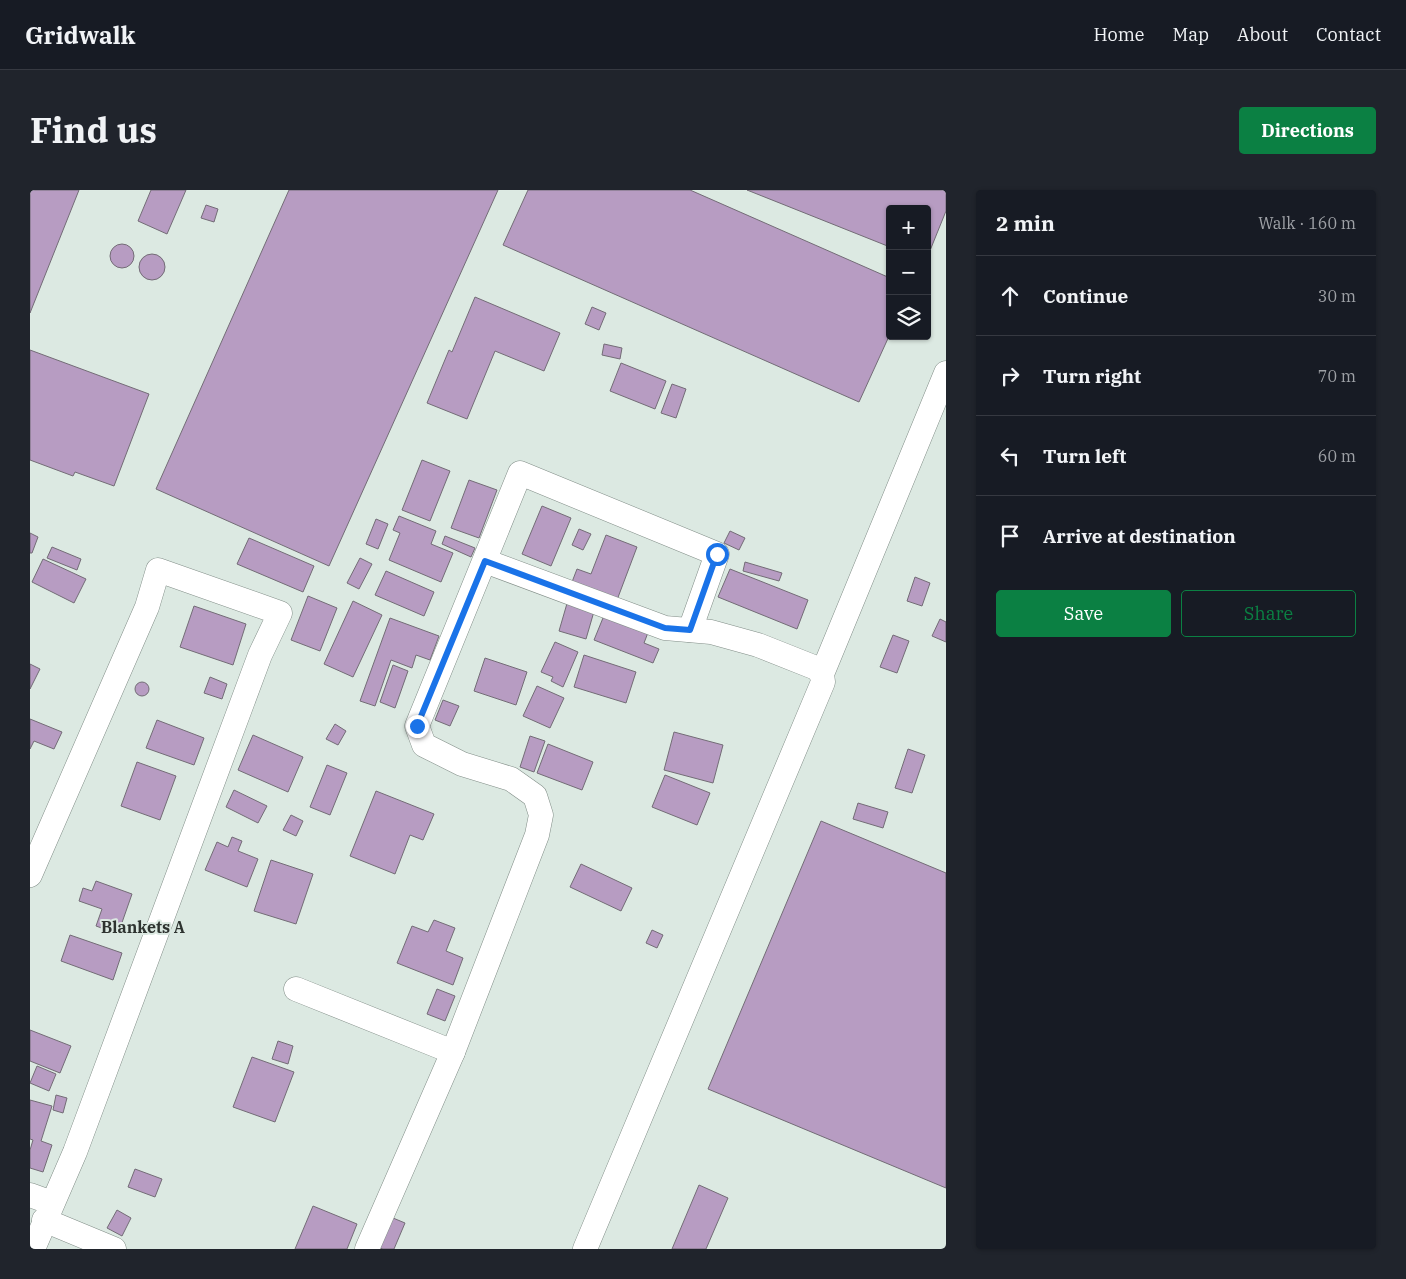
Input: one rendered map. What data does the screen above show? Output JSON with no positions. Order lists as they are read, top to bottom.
{
  "districts": ["Blankets A"],
  "page": {
    "header": "Gridwalk",
    "nav": [
      "Home",
      "Map",
      "About",
      "Contact"
    ],
    "title": "Find us",
    "buttons": [
      "Directions",
      ["Save", "Share"]
    ],
    "heading": ["2 min", "Walk · 160 m"],
    "map_buttons": ["+", "−"],
    "list": [
      ["Continue", "30 m"],
      ["Turn right", "70 m"],
      ["Turn left", "60 m"],
      "Arrive at destination"
    ]
  }
}
